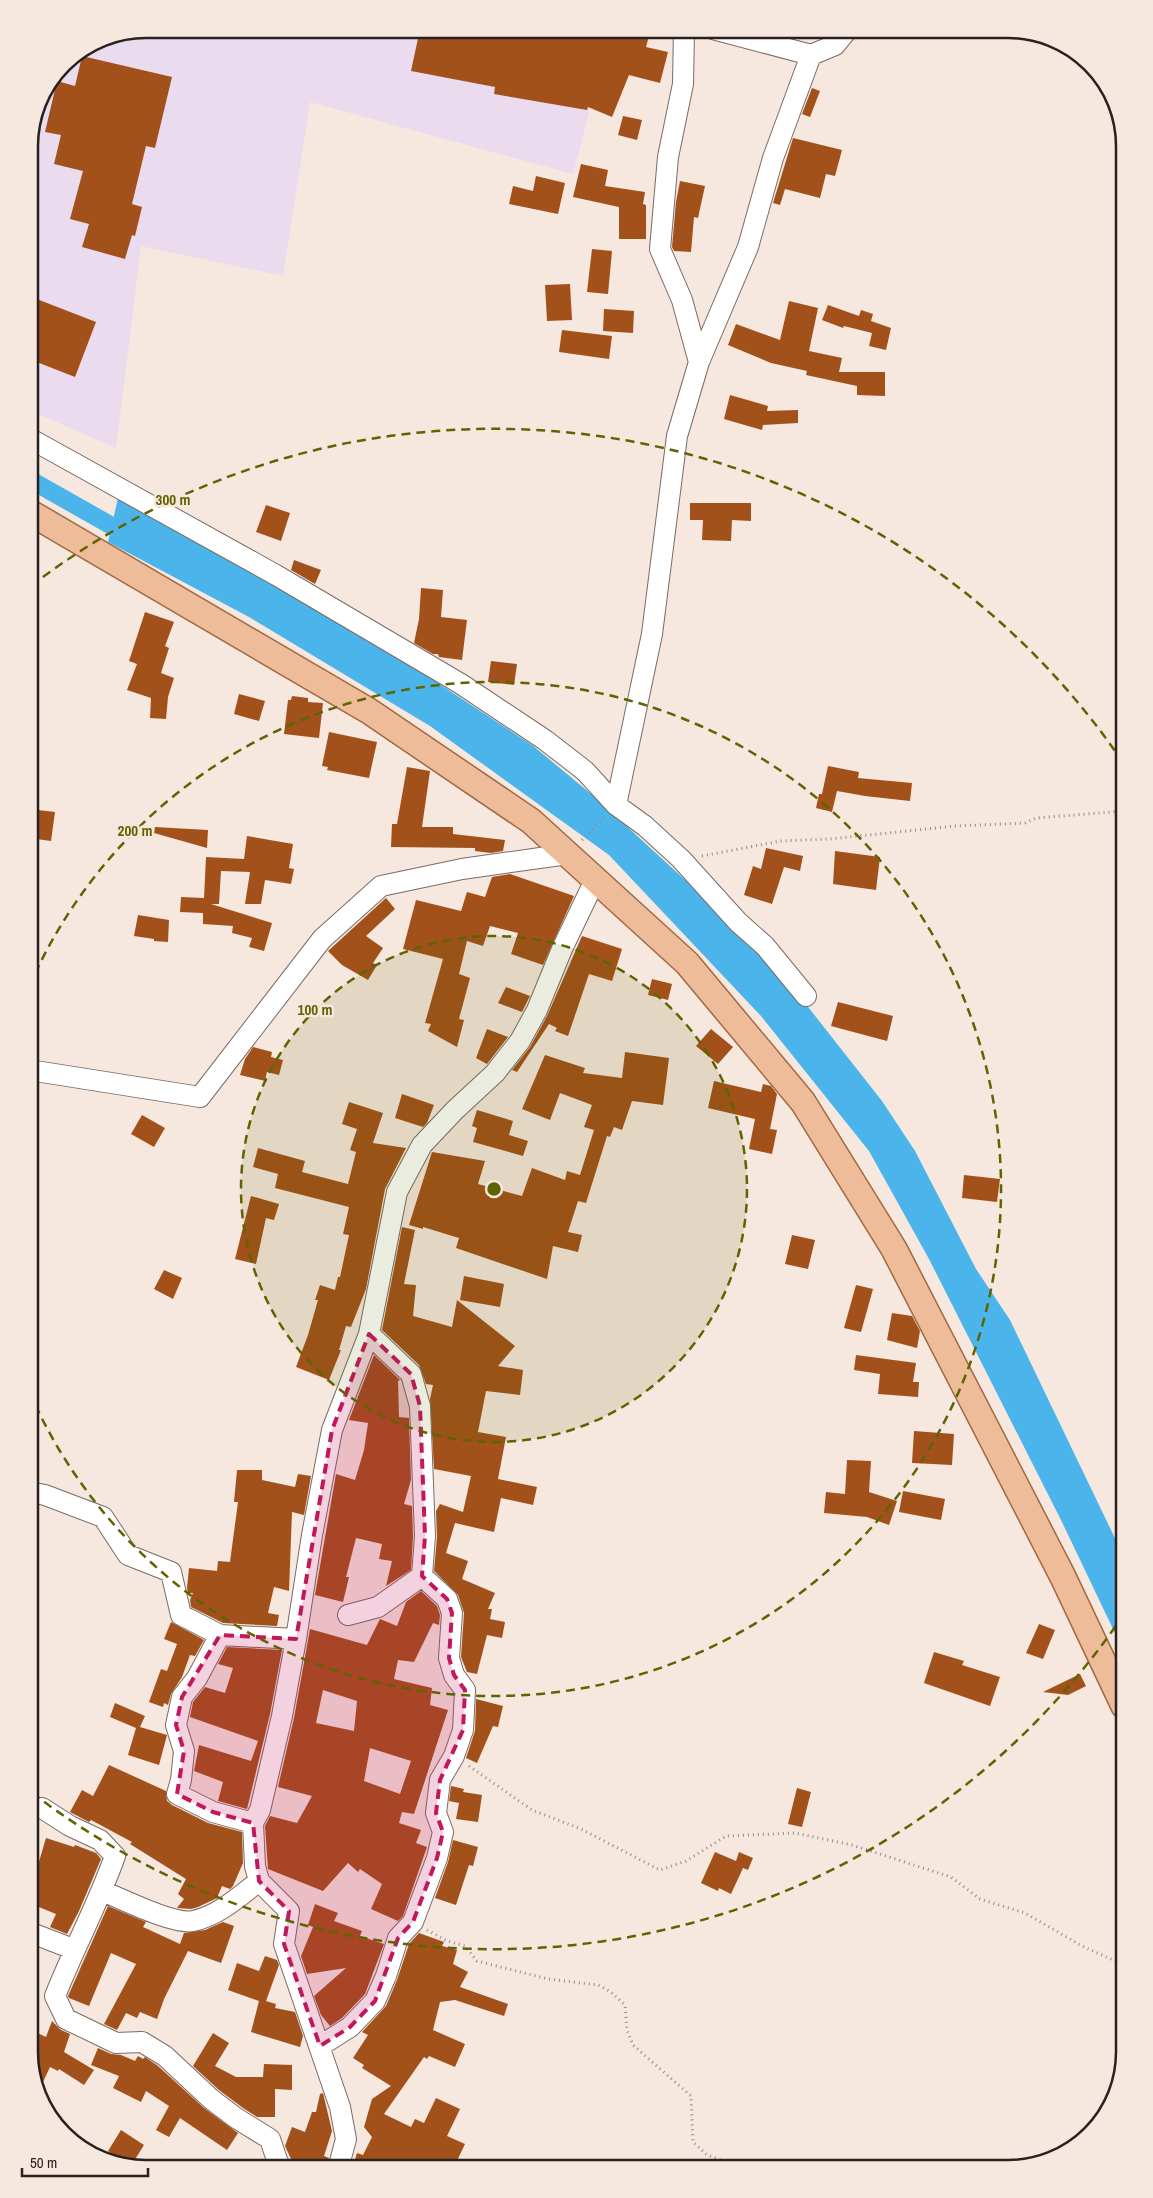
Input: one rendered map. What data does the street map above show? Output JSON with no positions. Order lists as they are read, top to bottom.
{
  "scale_bar": "50 m",
  "rings": ["300 m", "200 m", "100 m"]
}
